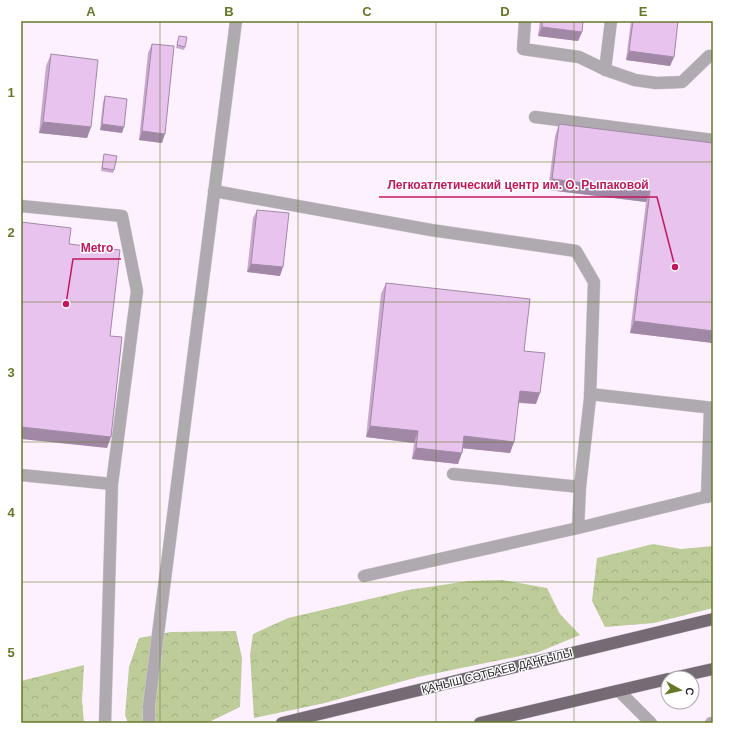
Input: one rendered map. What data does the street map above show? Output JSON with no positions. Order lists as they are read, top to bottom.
{
  "streets": {
    "main road": ["ҚАНЫШ СӘТБАЕВ ДАҢҒЫЛЫ"]
  },
  "places": ["Легкоатлетический центр им. О. Рыпаковой", "Metro"],
  "north": "right",
  "grid": {
    "columns": [
      "A",
      "B",
      "C",
      "D",
      "E"
    ],
    "rows": [
      "1",
      "2",
      "3",
      "4",
      "5"
    ]
  }
}
